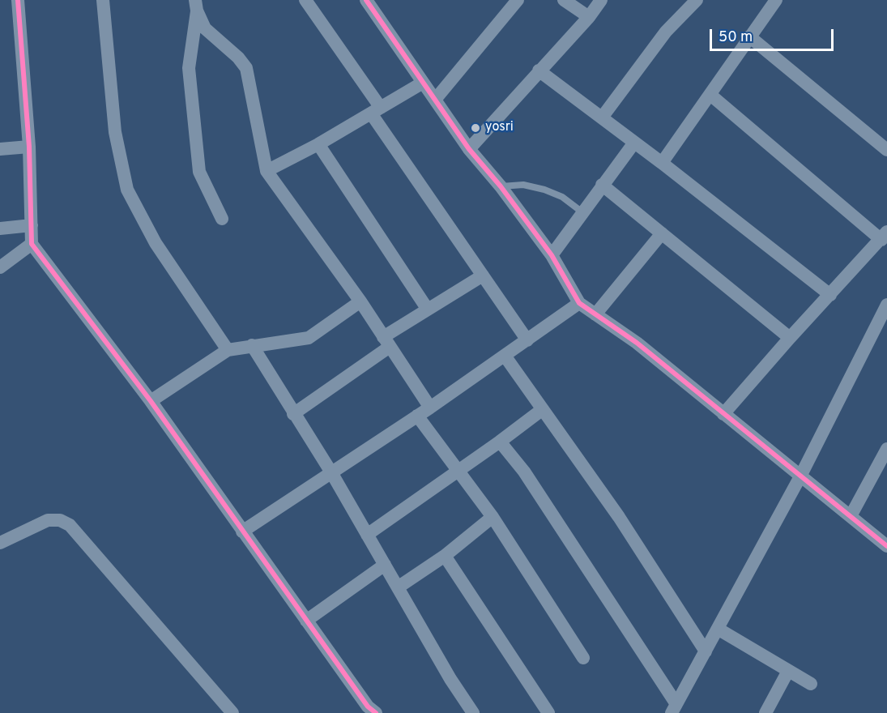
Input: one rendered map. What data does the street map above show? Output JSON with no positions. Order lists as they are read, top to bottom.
{
  "places": ["yosri"],
  "scale_bar": "50 m"
}
